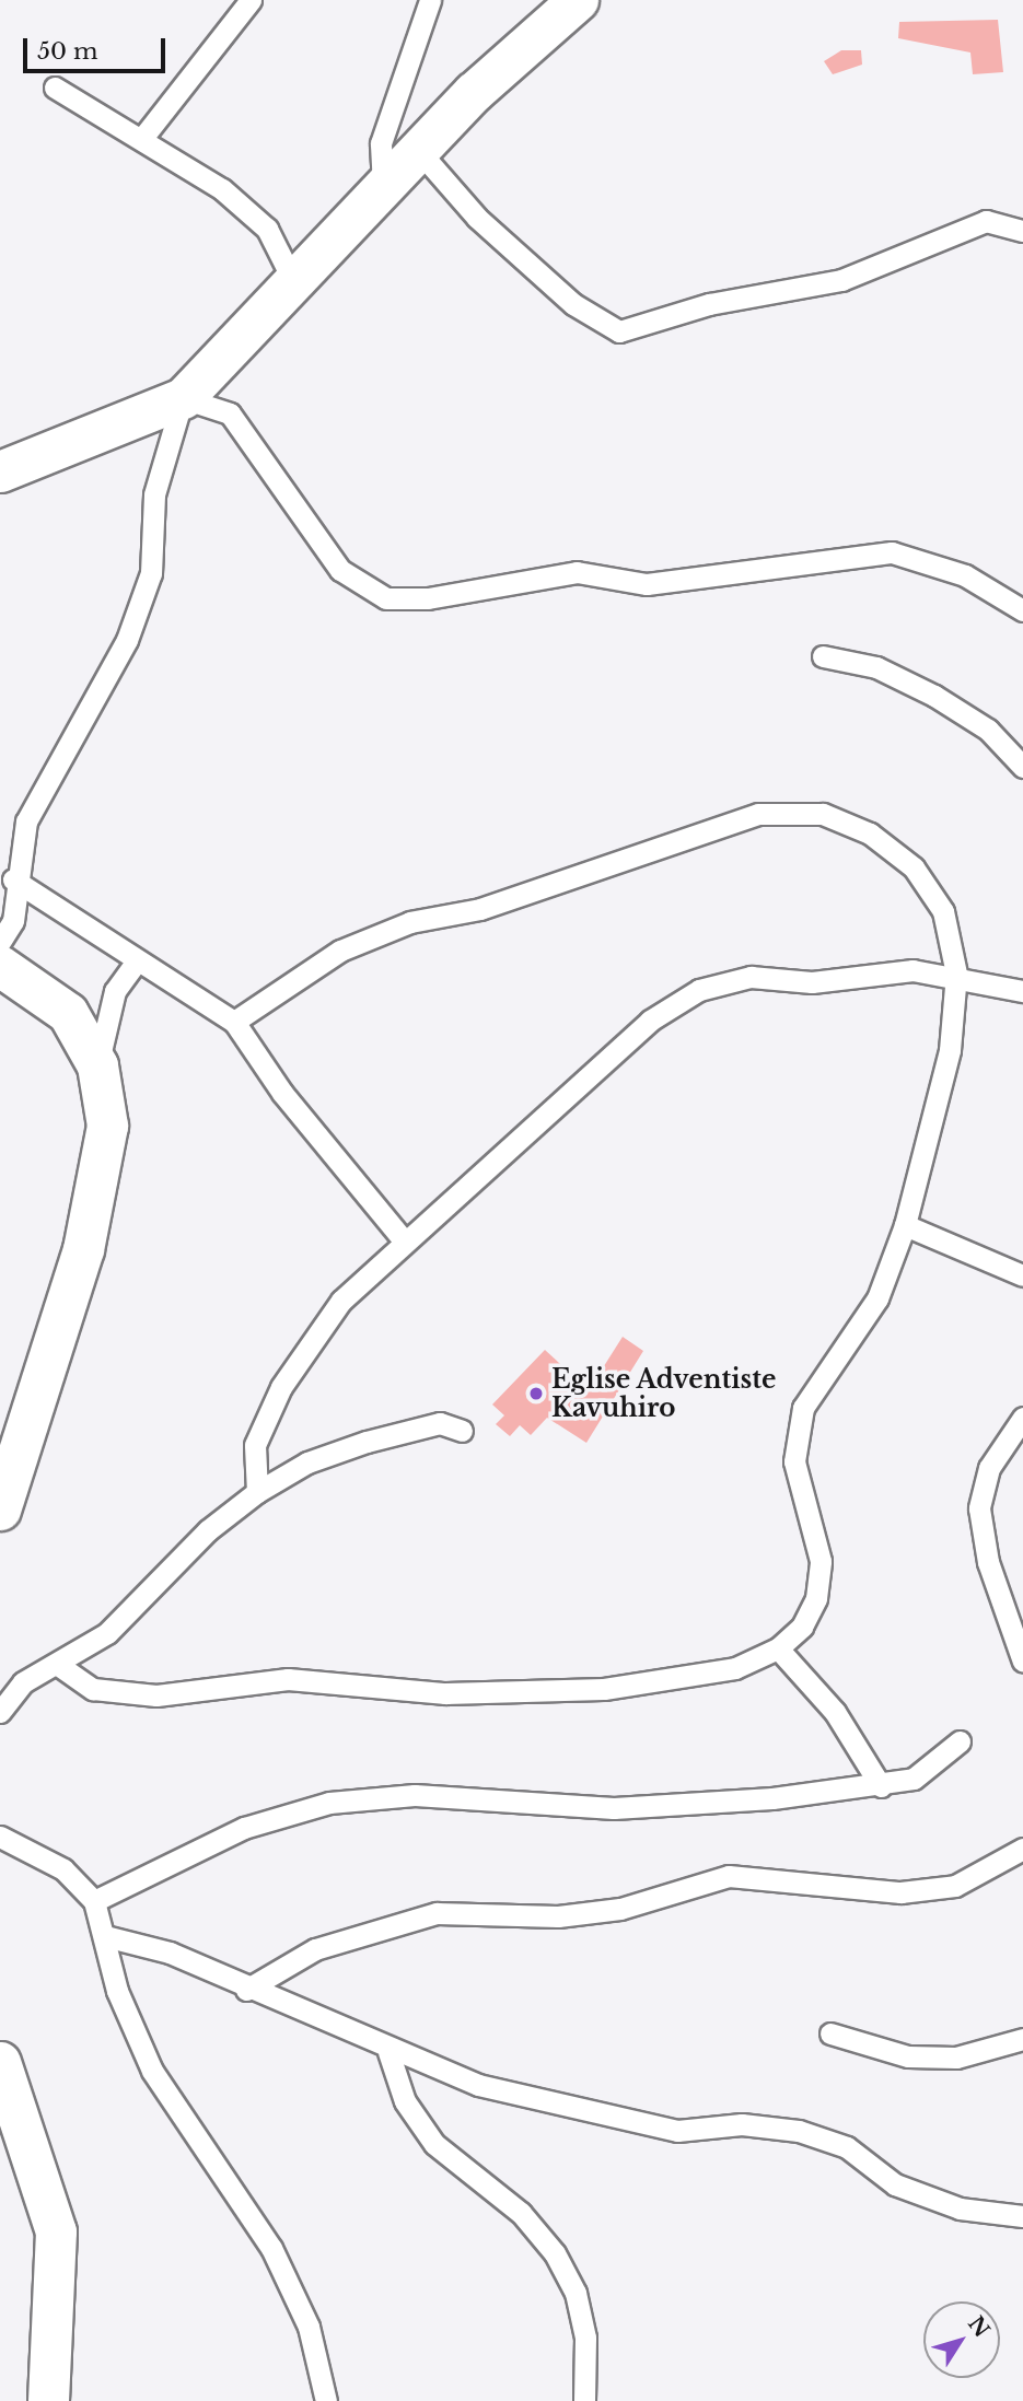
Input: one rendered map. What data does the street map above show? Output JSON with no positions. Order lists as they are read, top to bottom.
{
  "places": ["Eglise Adventiste Kavuhiro"],
  "scale_bar": "50 m",
  "north": "top right"
}
